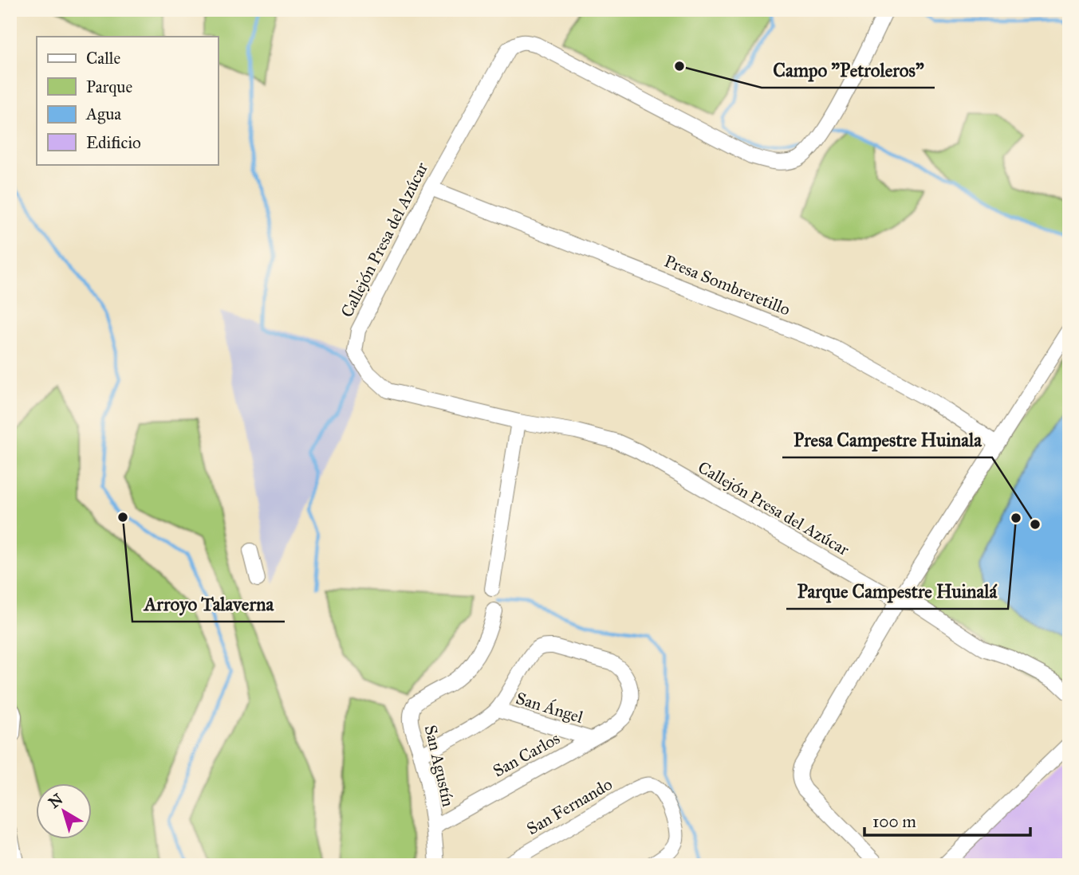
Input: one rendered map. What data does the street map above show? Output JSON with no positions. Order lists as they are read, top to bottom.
{
  "streets": {
    "street": [
      "Callejón Presa del Azúcar",
      "Presa Sombreretillo",
      "San Ángel",
      "San Carlos",
      "San Agustín",
      "San Fernando"
    ]
  },
  "crossings": [
    ["Callejón Presa del Azúcar", "Presa Sombreretillo"],
    ["San Ángel", "San Carlos"],
    ["San Carlos", "San Agustín"]
  ],
  "places": [
    "Campo \"Petroleros\"",
    "Arroyo Talaverna",
    "Parque Campestre Huinalá",
    "Presa Campestre Huinala"
  ],
  "legend": [
    "Calle",
    "Parque",
    "Agua",
    "Edificio"
  ],
  "scale_bar": "100 m",
  "north": "top left"
}
